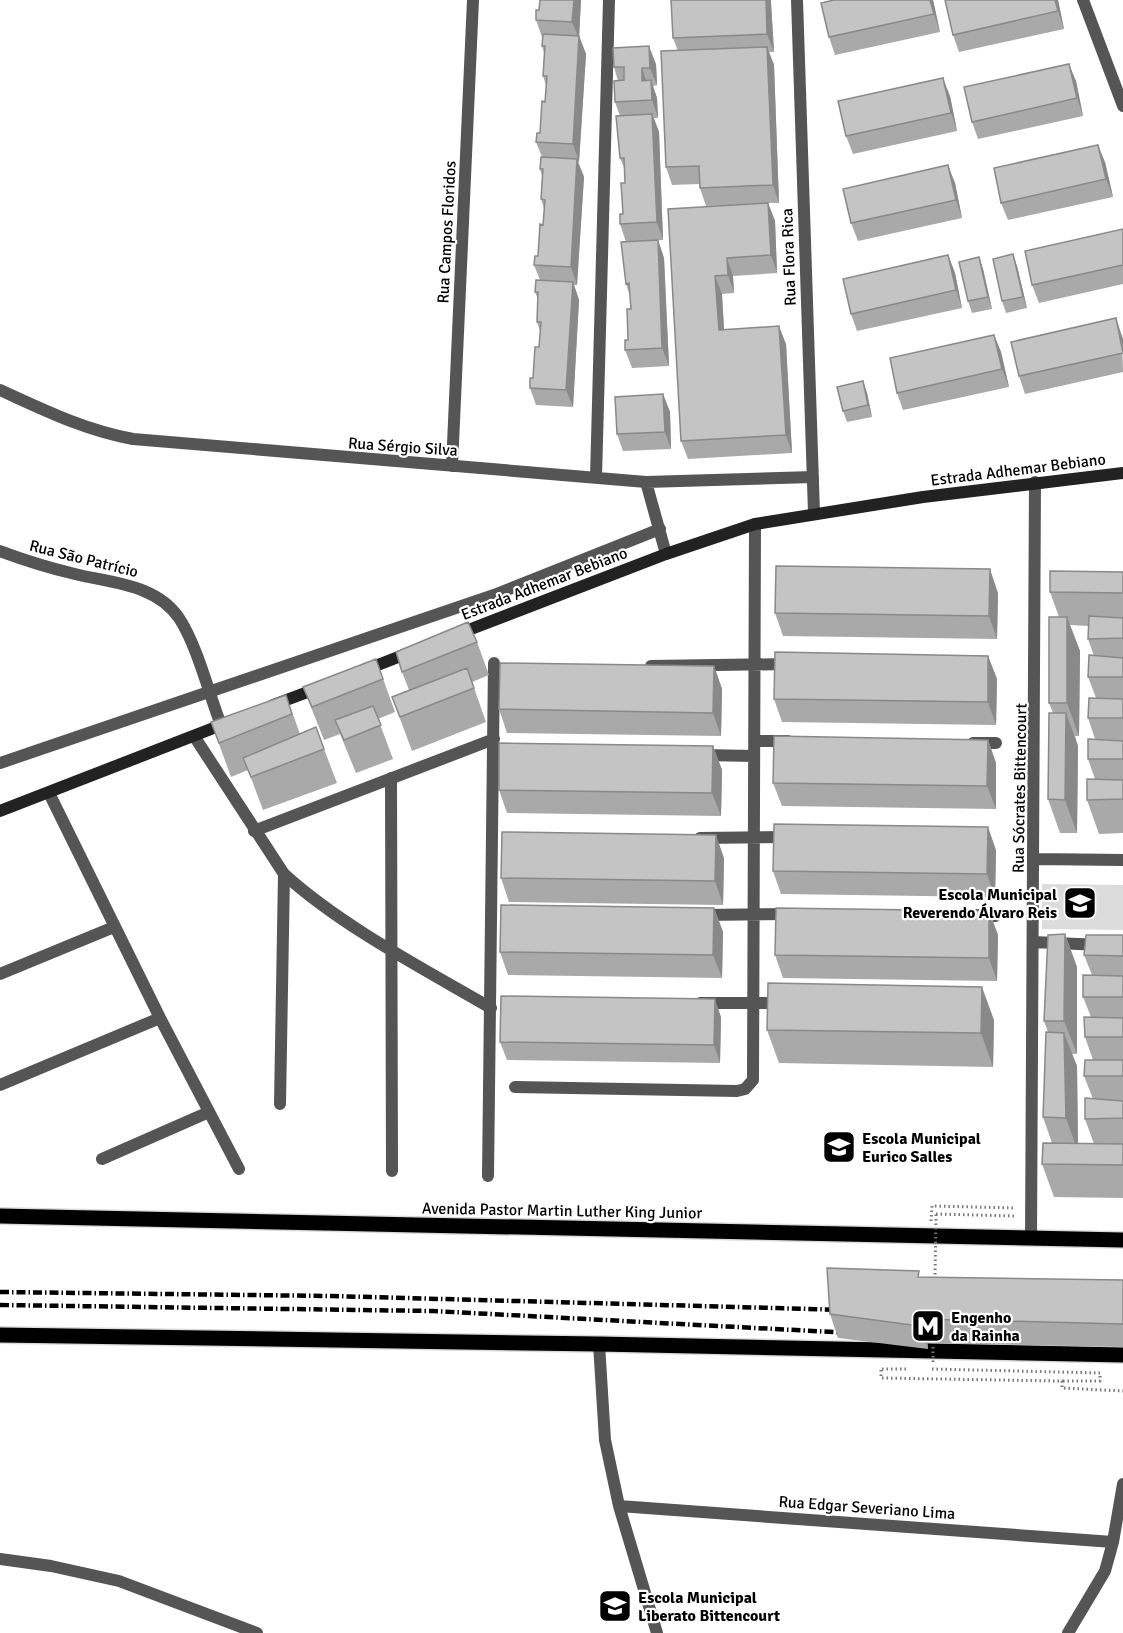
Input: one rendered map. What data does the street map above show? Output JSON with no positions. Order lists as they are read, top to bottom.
{
  "streets": {
    "main road": ["Estrada Adhemar Bebiano", "Avenida Pastor Martin Luther King Junior"],
    "street": [
      "Rua Campos Floridos",
      "Rua Flora Rica",
      "Rua Sérgio Silva",
      "Rua São Patrício",
      "Rua Sócrates Bittencourt",
      "Rua Edgar Severiano Lima"
    ]
  },
  "crossings": [
    ["Rua Campos Floridos", "Rua Sérgio Silva"],
    ["Rua Flora Rica", "Rua Sérgio Silva"],
    ["Rua Flora Rica", "Estrada Adhemar Bebiano"],
    ["Estrada Adhemar Bebiano", "Rua São Patrício"],
    ["Estrada Adhemar Bebiano", "Rua Sócrates Bittencourt"],
    ["Rua Sócrates Bittencourt", "Avenida Pastor Martin Luther King Junior"]
  ],
  "places": {
    "school or university": ["Escola Municipal Reverendo Álvaro Reis", "Escola Municipal Eurico Salles", "Escola Municipal Liberato Bittencourt"],
    "metro station": ["Engenho da Rainha"]
  }
}
